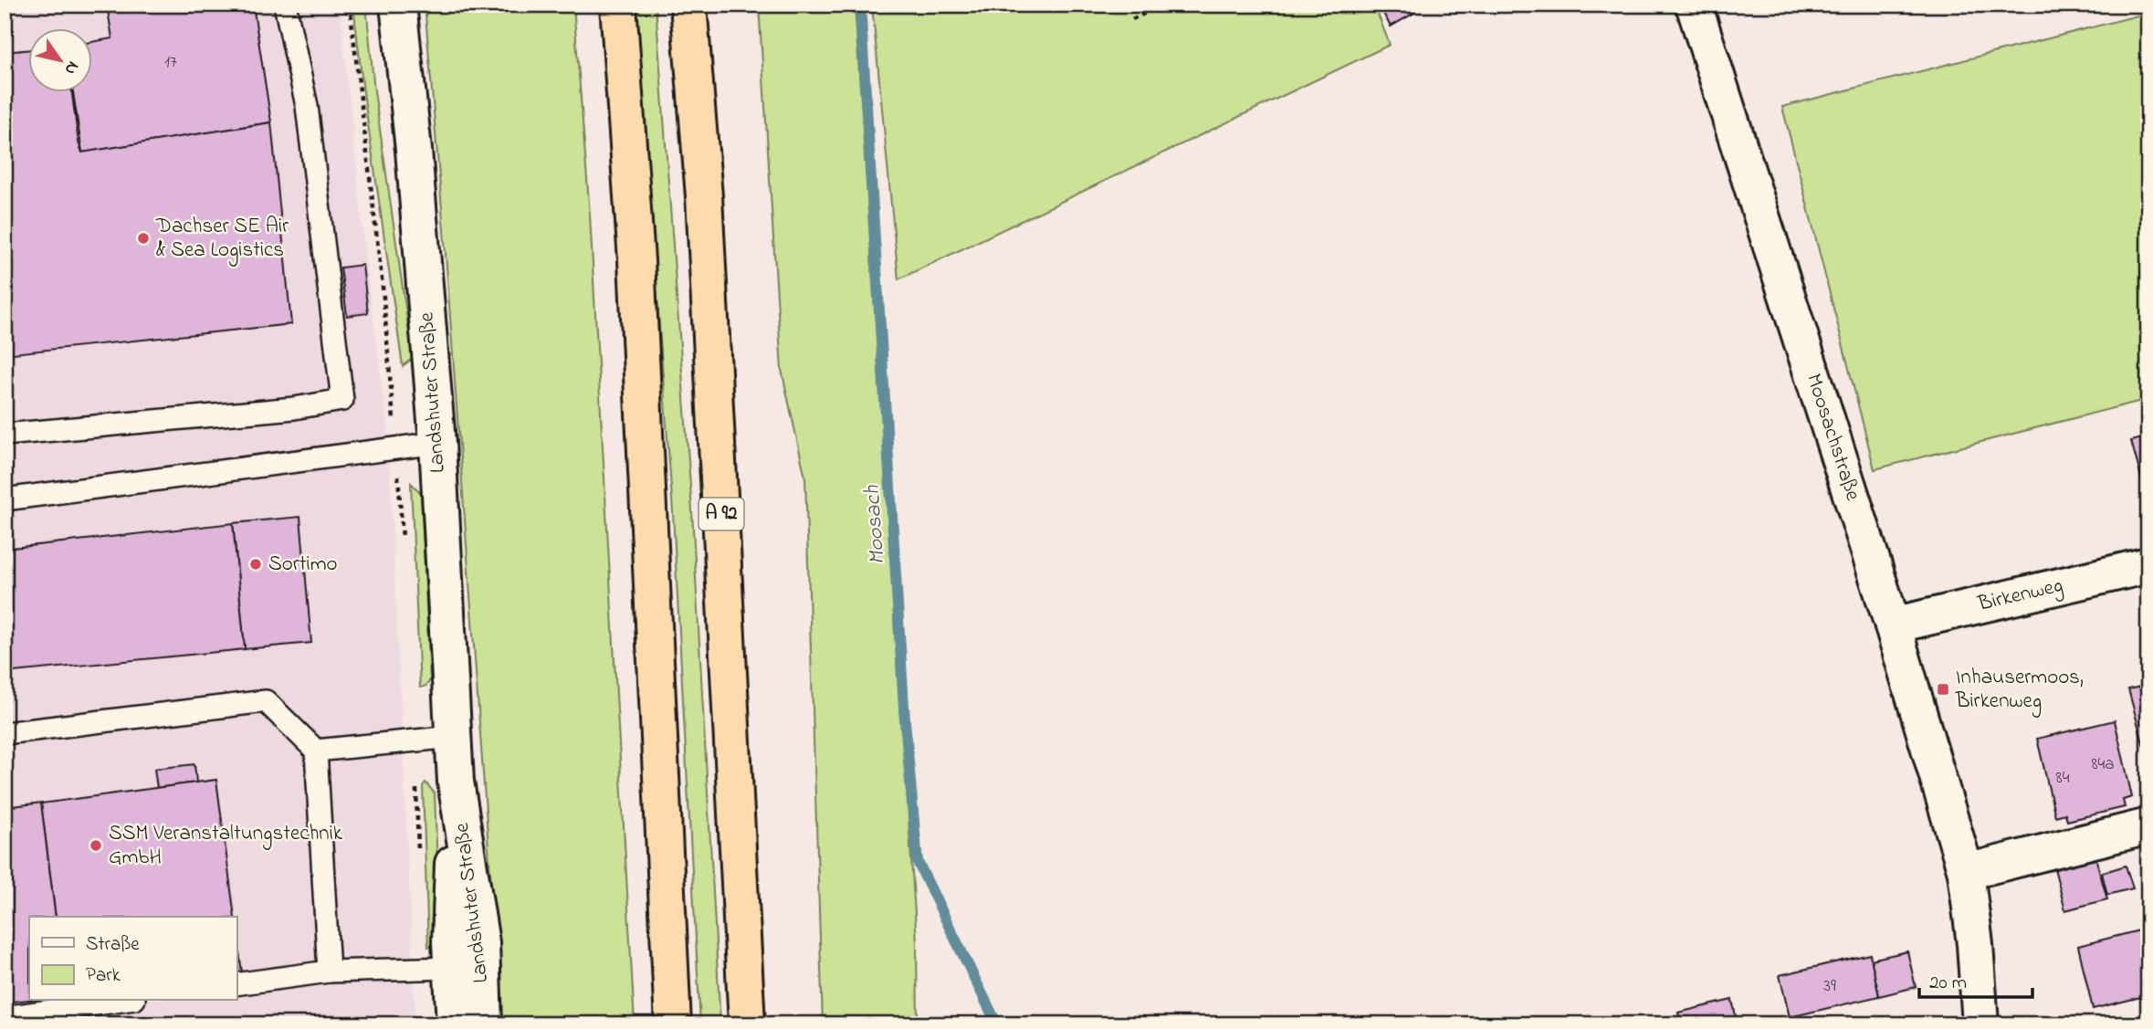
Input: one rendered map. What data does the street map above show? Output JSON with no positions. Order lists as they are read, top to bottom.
{
  "streets": {
    "highway": ["A 92"],
    "street": ["Landshuter Straße", "Moosachstraße", "Birkenweg"]
  },
  "crossings": [
    ["Moosachstraße", "Birkenweg"]
  ],
  "water": ["Moosach"],
  "places": {
    "other": ["Dachser SE Air & Sea Logistics", "Sortimo", "SSM Veranstaltungstechnik GmbH"],
    "transit": ["Inhausermoos, Birkenweg"]
  },
  "house_numbers": [
    "17",
    "84a",
    "84",
    "39"
  ],
  "legend": ["Straße", "Park"],
  "scale_bar": "20 m",
  "north": "bottom right"
}
